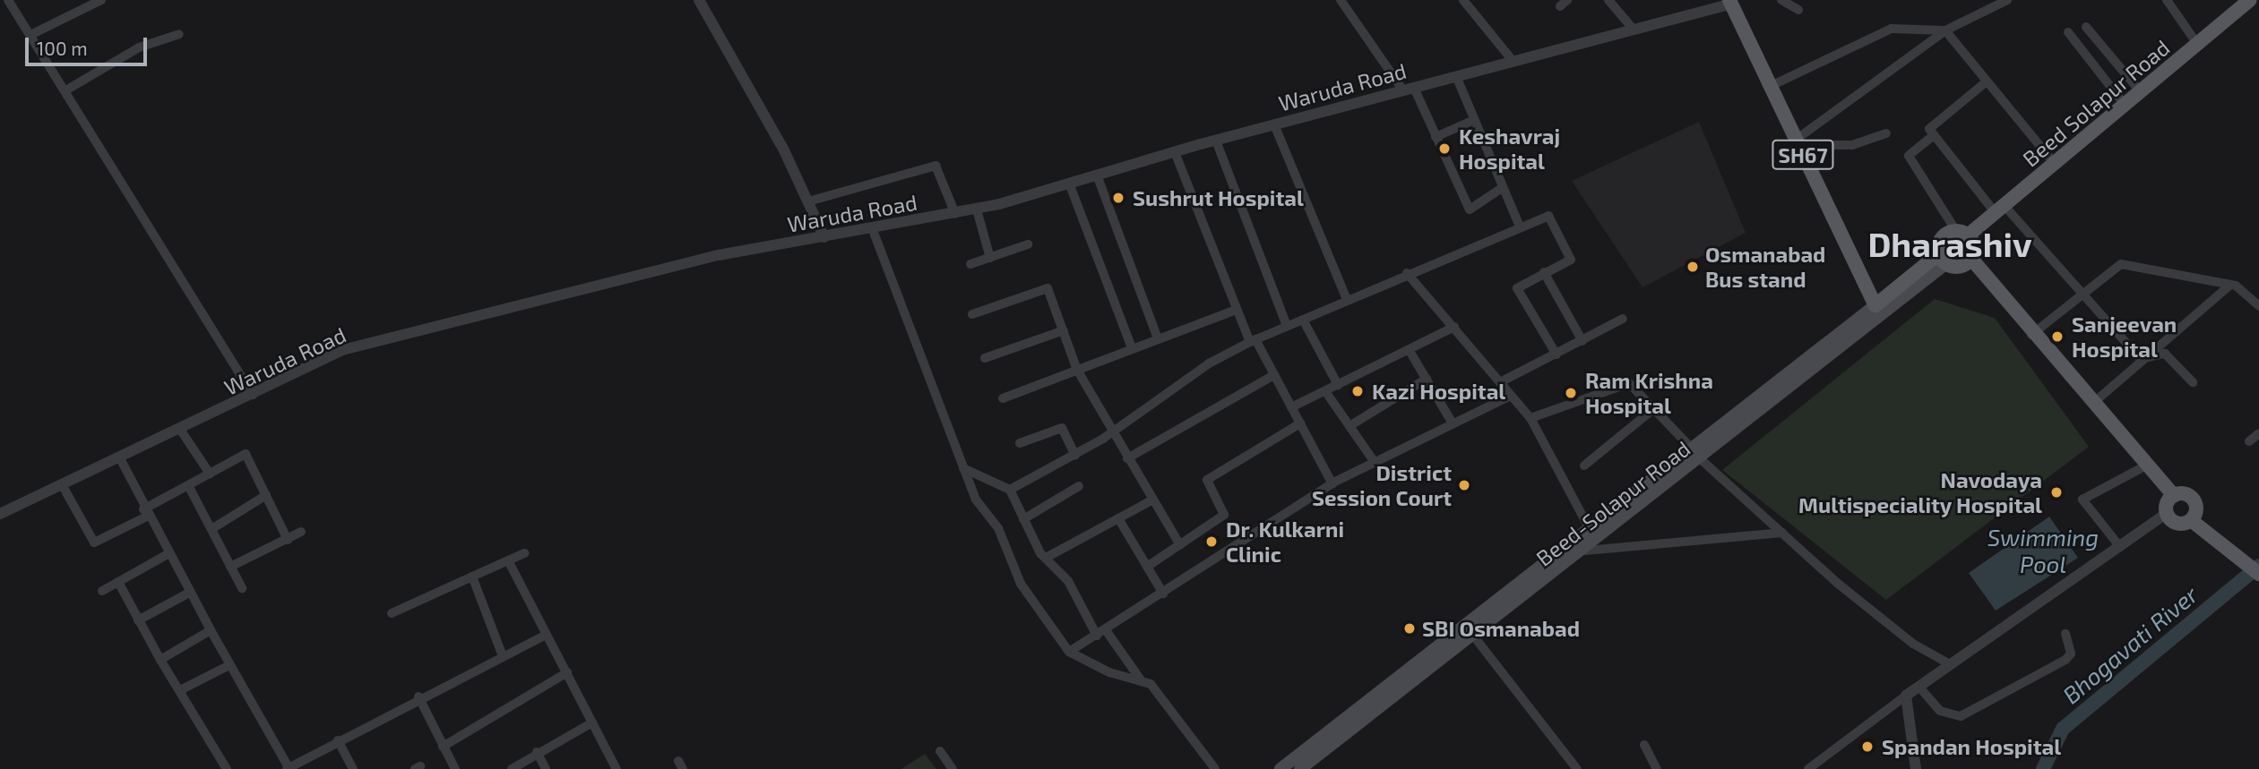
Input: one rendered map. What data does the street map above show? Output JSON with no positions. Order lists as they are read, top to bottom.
{
  "streets": {
    "main road": ["Beed Solapur Road", "SH67", "Beed-Solapur Road"],
    "street": ["Waruda Road"]
  },
  "crossings": [
    ["Waruda Road", "SH67"],
    ["Beed Solapur Road", "Beed-Solapur Road"],
    ["SH67", "Beed-Solapur Road"]
  ],
  "districts": ["Dharashiv"],
  "water": ["Swimming Pool", "Bhogavati River"],
  "places": [
    "Keshavraj Hospital",
    "Sushrut Hospital",
    "Osmanabad Bus stand",
    "Sanjeevan Hospital",
    "Kazi Hospital",
    "Ram Krishna Hospital",
    "District Session Court",
    "Navodaya Multispeciality Hospital",
    "Dr. Kulkarni Clinic",
    "SBI Osmanabad",
    "Spandan Hospital"
  ],
  "scale_bar": "100 m"
}
